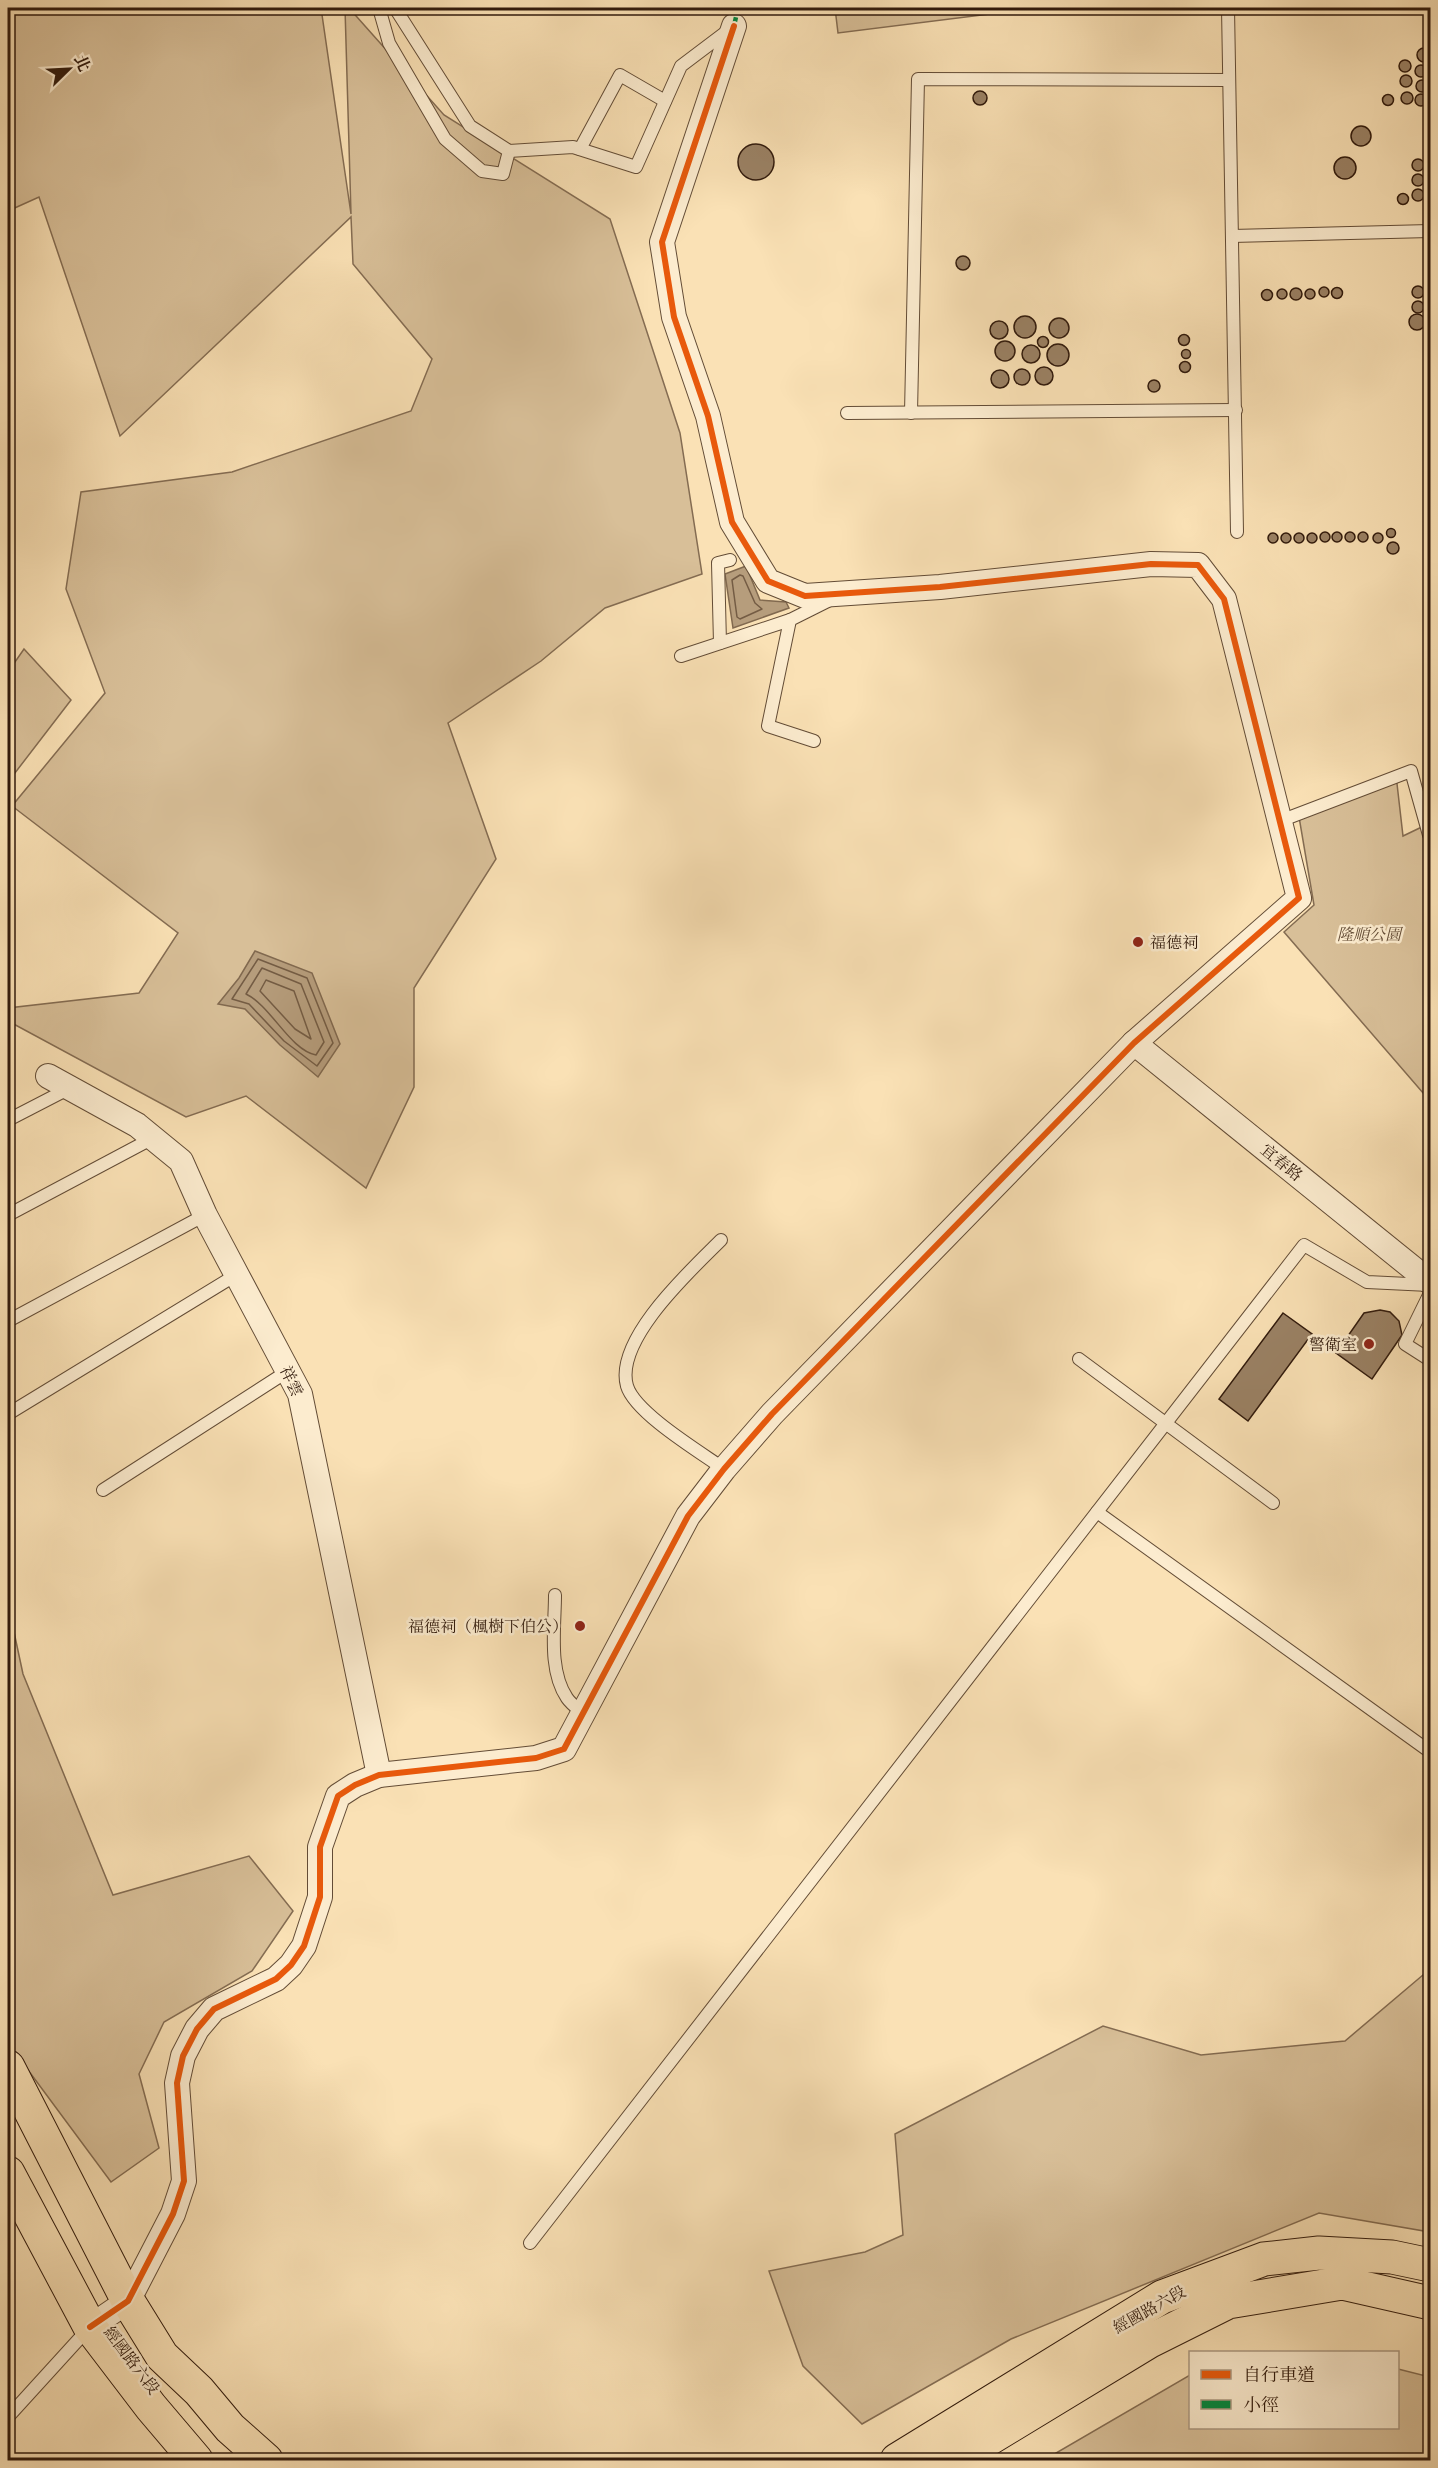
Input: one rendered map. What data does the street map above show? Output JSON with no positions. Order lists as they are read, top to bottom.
{
  "streets": {
    "main road": ["經國路六段"],
    "street": ["宜春路", "祥雲"]
  },
  "parks": ["隆順公園"],
  "places": ["福德祠", "警衛室", "福德祠（楓樹下伯公）"],
  "legend": ["自行車道", "小徑"],
  "north": "top right"
}
